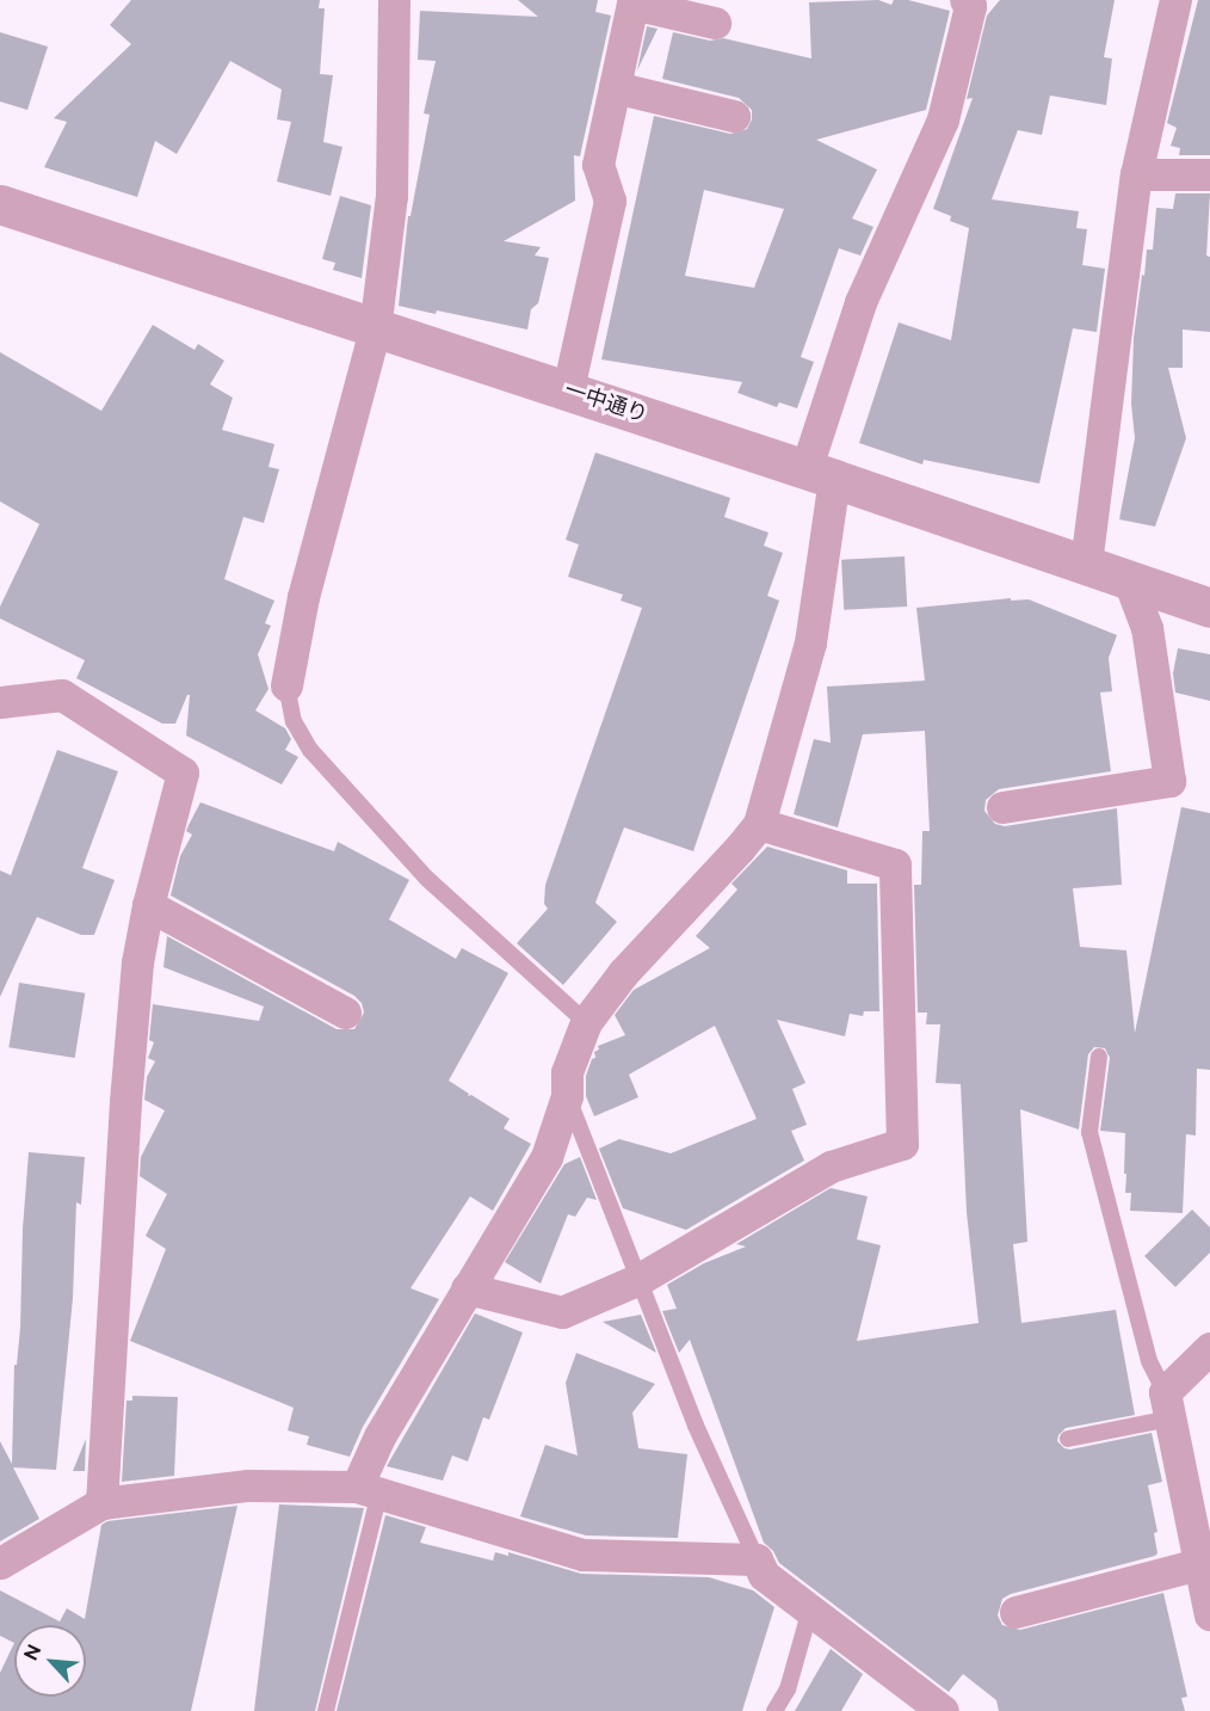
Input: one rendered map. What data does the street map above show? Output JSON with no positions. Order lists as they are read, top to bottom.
{
  "streets": {
    "street": ["一中通り"]
  },
  "north": "top left"
}
